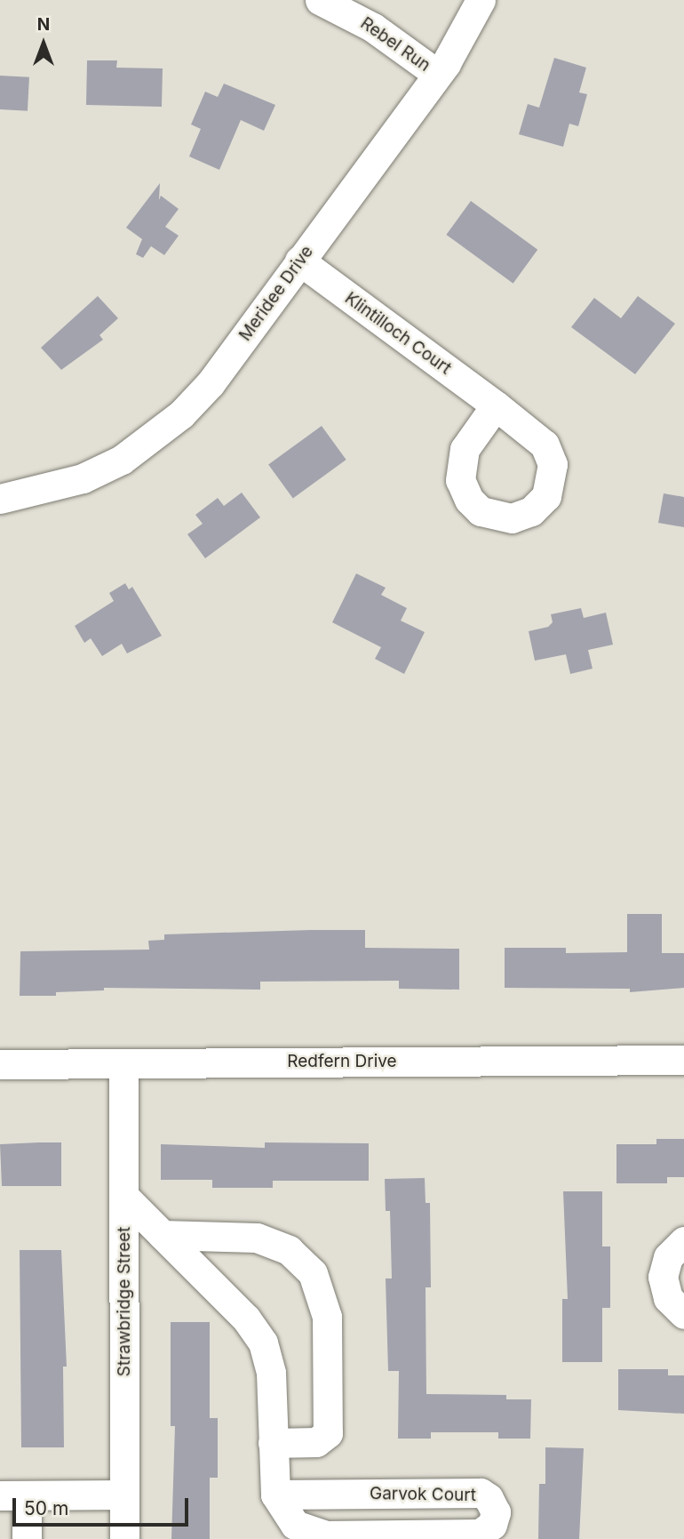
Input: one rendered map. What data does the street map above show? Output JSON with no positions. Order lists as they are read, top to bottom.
{
  "streets": {
    "street": [
      "Rebel Run",
      "Meridee Drive",
      "Klintilloch Court",
      "Redfern Drive",
      "Strawbridge Street",
      "Garvok Court"
    ]
  },
  "crossings": [
    ["Rebel Run", "Meridee Drive"],
    ["Meridee Drive", "Klintilloch Court"],
    ["Redfern Drive", "Strawbridge Street"],
    ["Strawbridge Street", "Garvok Court"]
  ],
  "scale_bar": "50 m",
  "north": "top"
}
